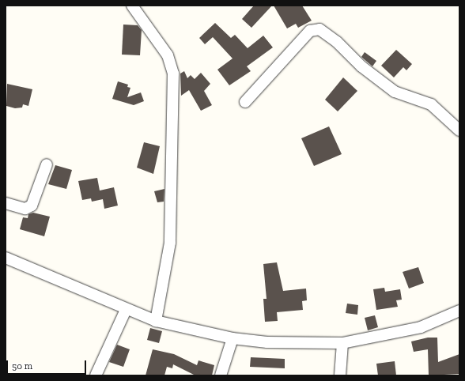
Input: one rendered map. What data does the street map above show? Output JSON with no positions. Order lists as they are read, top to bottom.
{
  "scale_bar": "50 m"
}
